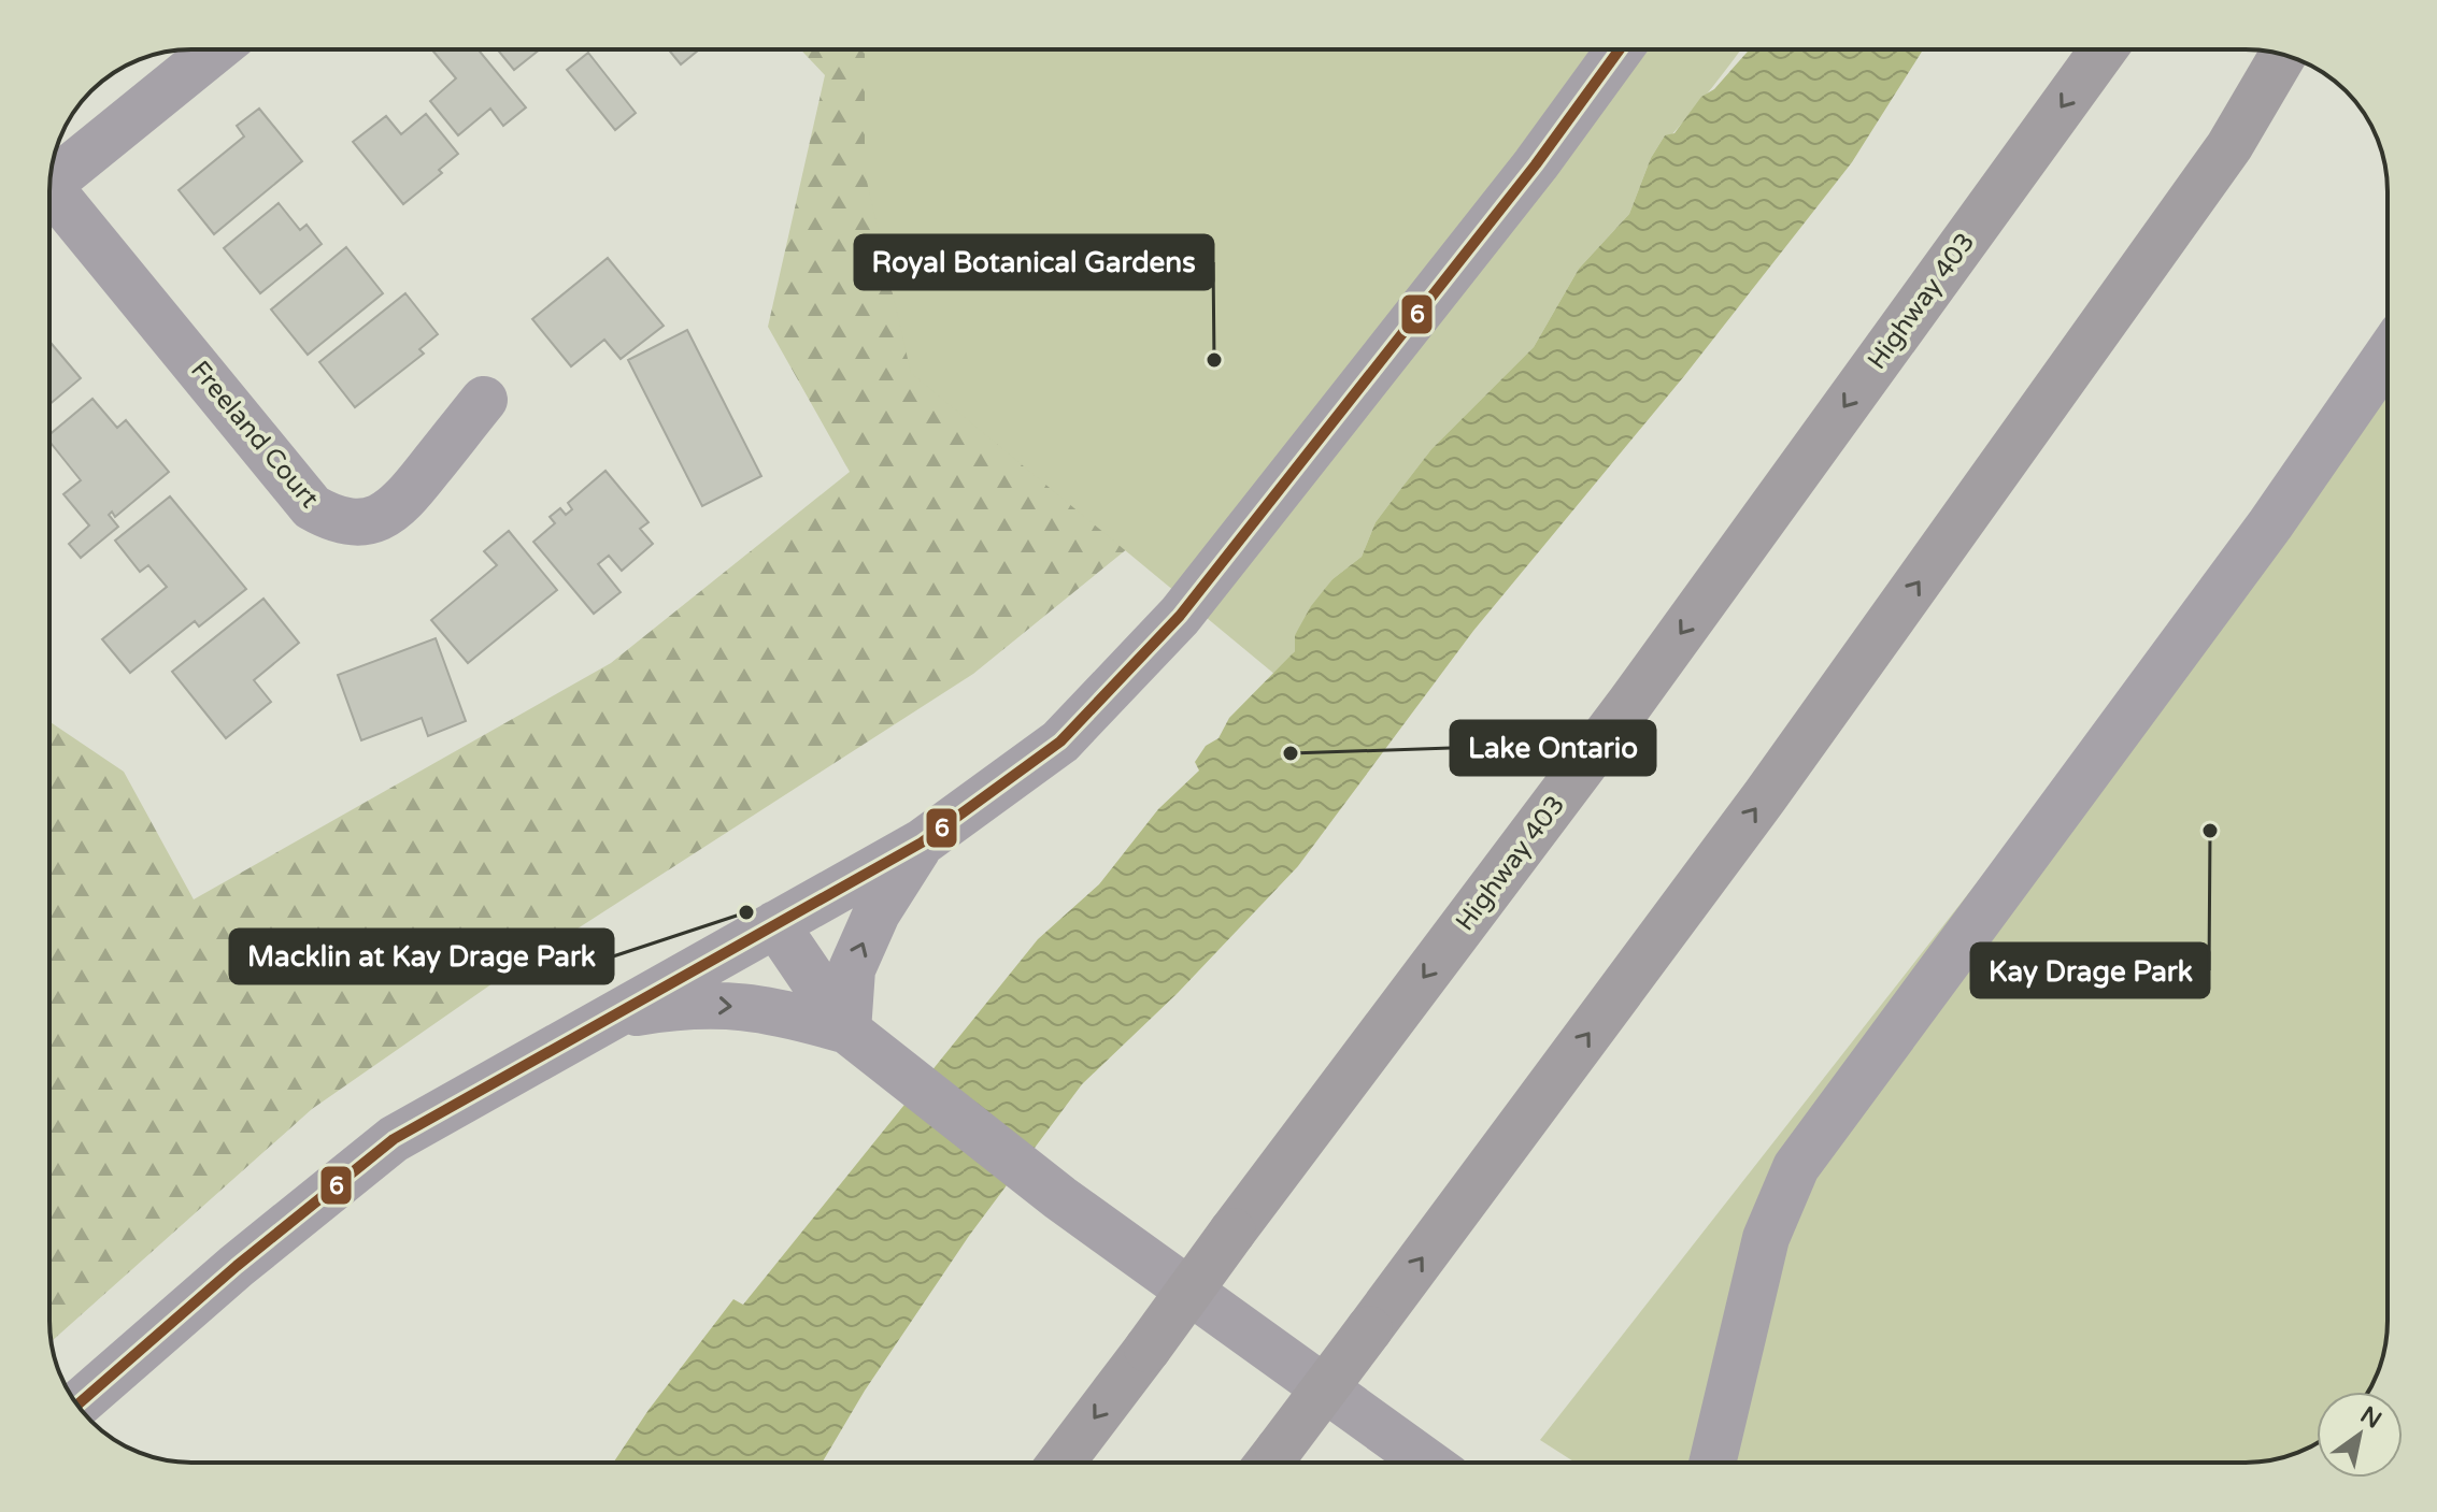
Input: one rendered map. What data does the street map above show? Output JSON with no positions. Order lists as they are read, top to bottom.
{
  "streets": {
    "highway": ["Highway 403"],
    "street": ["Freeland Court"]
  },
  "places": [
    "Royal Botanical Gardens",
    "Lake Ontario",
    "Kay Drage Park",
    "Macklin at Kay Drage Park"
  ],
  "lines": ["transit line 6"],
  "north": "top right"
}
